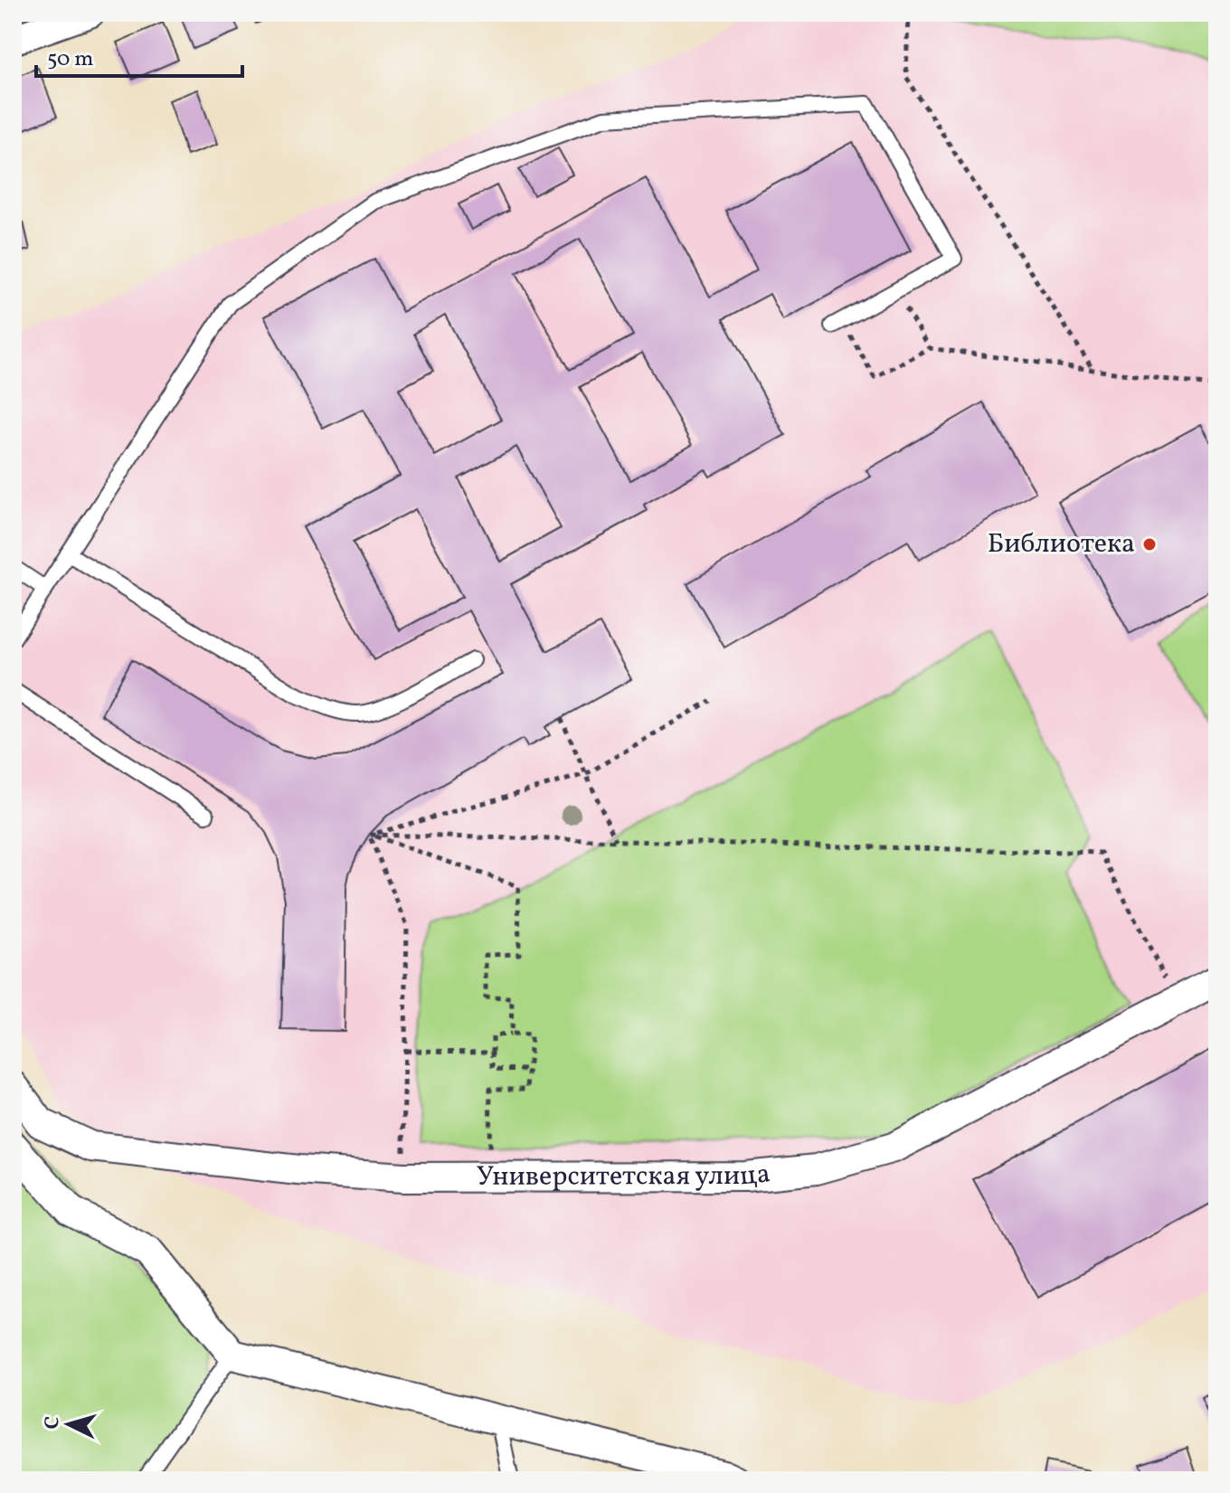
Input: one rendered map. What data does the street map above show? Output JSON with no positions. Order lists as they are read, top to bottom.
{
  "streets": {
    "street": ["Университетская улица"]
  },
  "places": ["Библиотека"],
  "scale_bar": "50 m",
  "north": "left"
}
